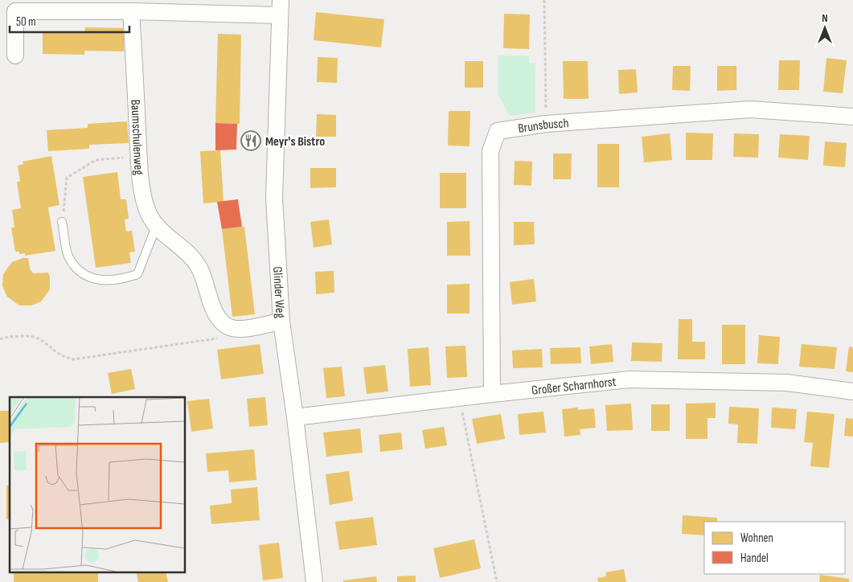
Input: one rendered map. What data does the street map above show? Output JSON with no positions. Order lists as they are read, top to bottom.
{
  "streets": {
    "street": [
      "Brunsbusch",
      "Baumschulenweg",
      "Glinder Weg",
      "Großer Scharnhorst"
    ]
  },
  "crossings": [
    ["Brunsbusch", "Großer Scharnhorst"],
    ["Glinder Weg", "Großer Scharnhorst"]
  ],
  "places": {
    "restaurant": ["Meyr's Bistro"]
  },
  "legend": ["Wohnen", "Handel"],
  "scale_bar": "50 m",
  "north": "top"
}
